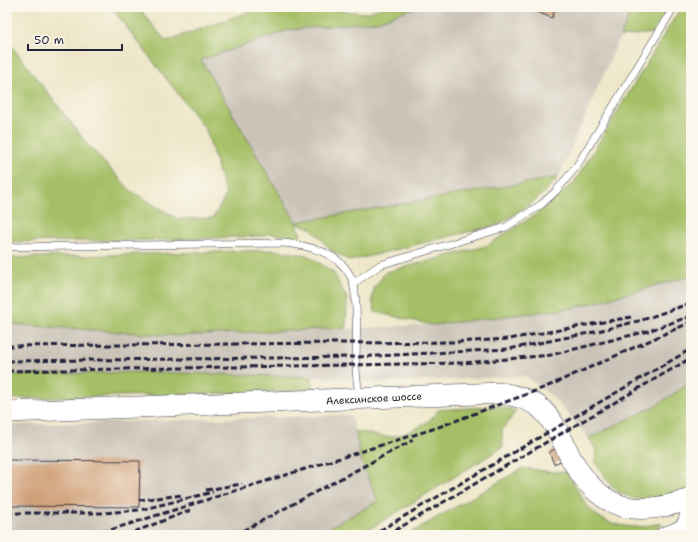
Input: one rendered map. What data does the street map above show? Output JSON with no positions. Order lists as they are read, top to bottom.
{
  "streets": {
    "main road": ["Алексинское шоссе"]
  },
  "scale_bar": "50 m"
}
